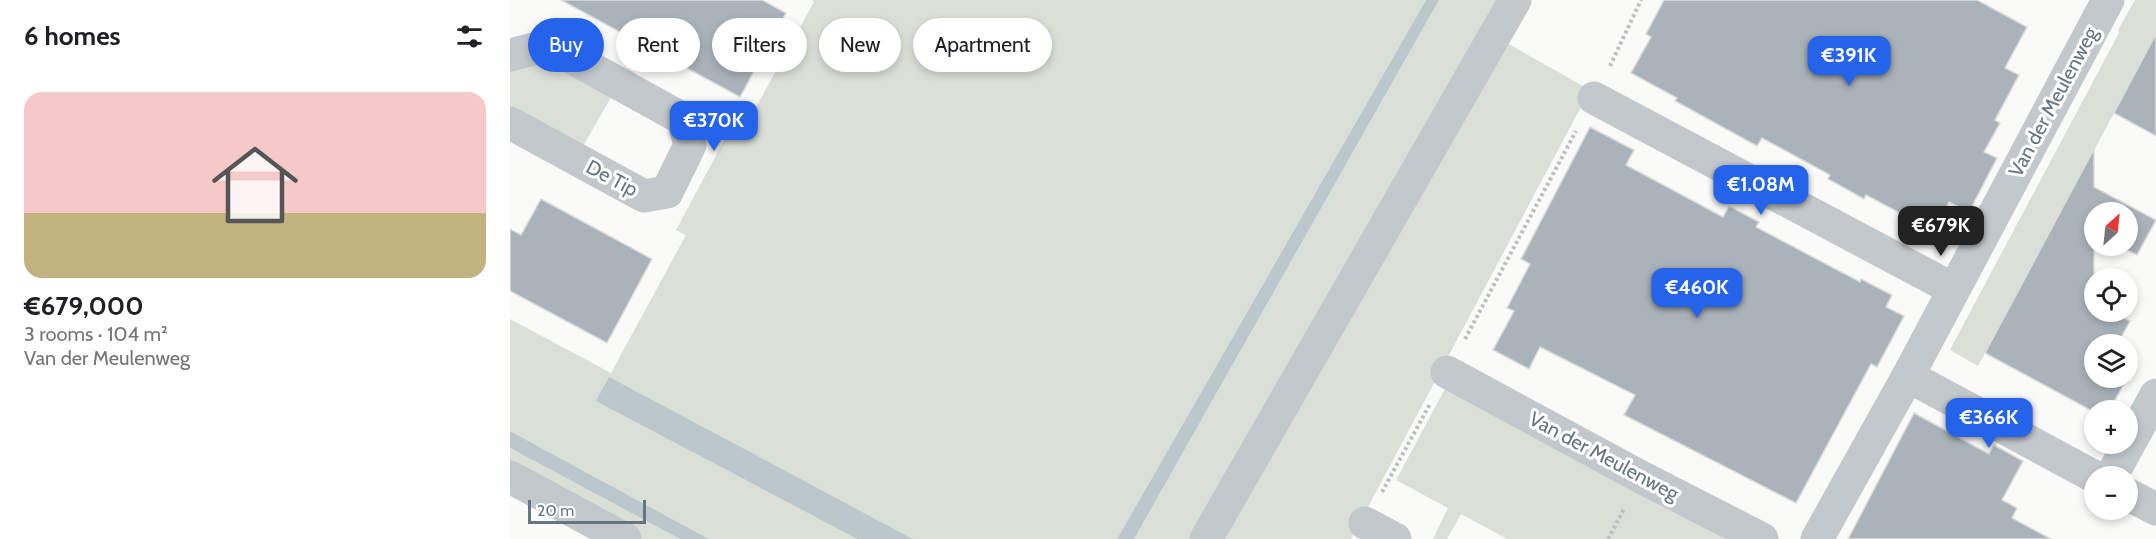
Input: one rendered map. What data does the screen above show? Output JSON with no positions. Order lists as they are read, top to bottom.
{
  "streets": {
    "street": ["Van der Meulenweg", "De Tip"]
  },
  "scale_bar": "20 m",
  "north": "top right",
  "page": {
    "heading": "6 homes",
    "chip": [
      "Buy",
      "Rent",
      "Filters",
      "New",
      "Apartment"
    ],
    "price": [
      "€391K",
      "€370K",
      "€1.08M",
      "€679K",
      "€460K",
      "€366K"
    ],
    "list": [
      {
        "name": "€679,000",
        "note": "3 rooms · 104 m² · Van der Meulenweg"
      }
    ],
    "map_buttons": ["+", "−"],
    "scale": "20 m"
  }
}
